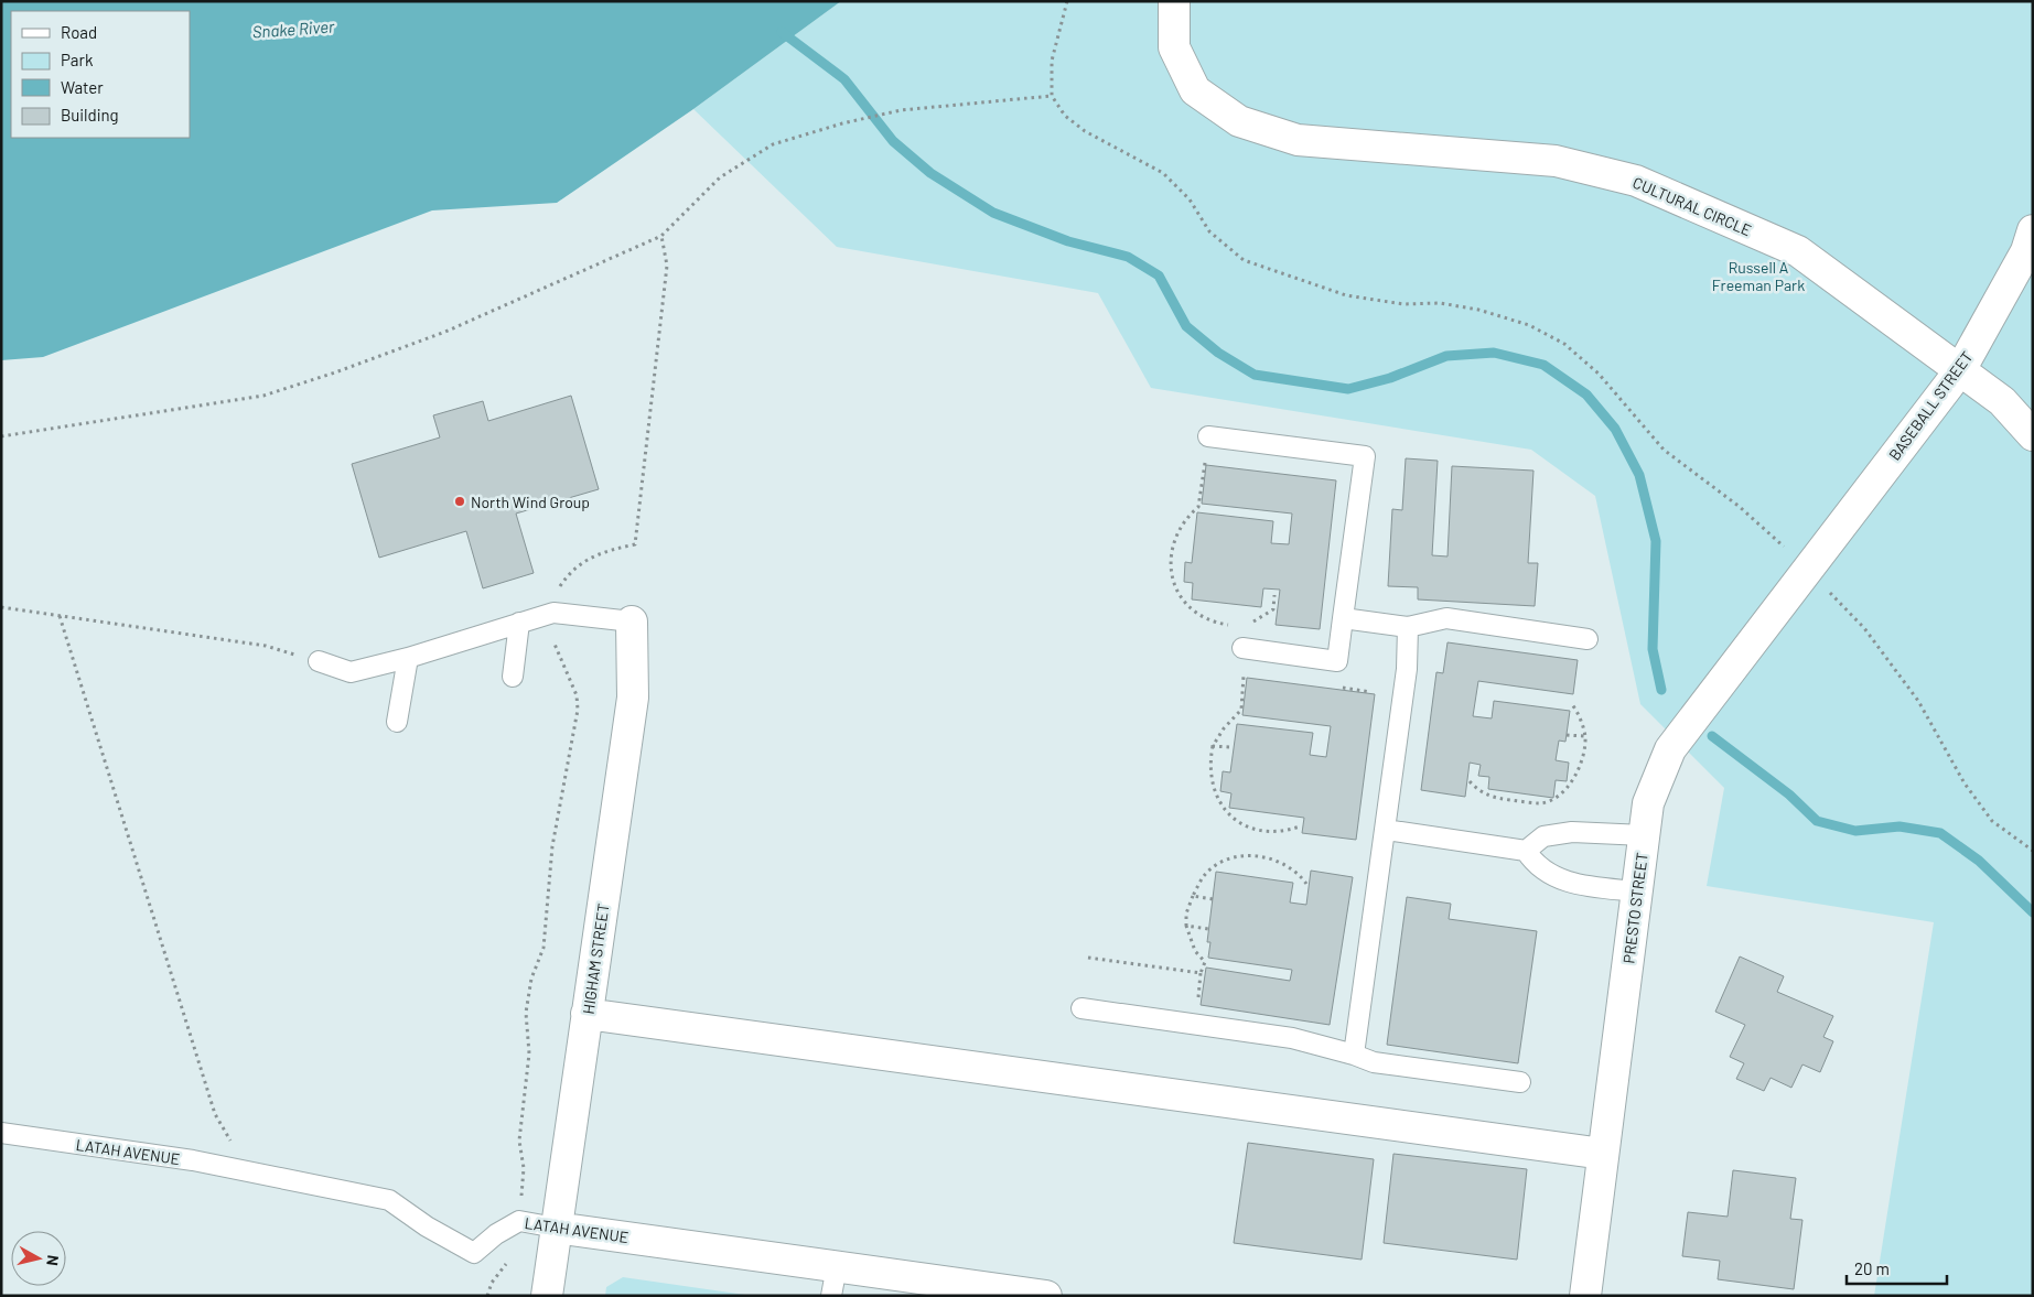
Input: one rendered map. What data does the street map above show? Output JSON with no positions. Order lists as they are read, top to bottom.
{
  "streets": {
    "street": [
      "CULTURAL CIRCLE",
      "BASEBALL STREET",
      "PRESTO STREET",
      "HIGHAM STREET",
      "LATAH AVENUE"
    ]
  },
  "crossings": [
    ["CULTURAL CIRCLE", "BASEBALL STREET"],
    ["BASEBALL STREET", "PRESTO STREET"],
    ["HIGHAM STREET", "LATAH AVENUE"]
  ],
  "water": ["Snake River"],
  "parks": ["Russell A Freeman Park"],
  "places": ["North Wind Group"],
  "legend": [
    "Road",
    "Park",
    "Water",
    "Building"
  ],
  "scale_bar": "20 m",
  "north": "right"
}
